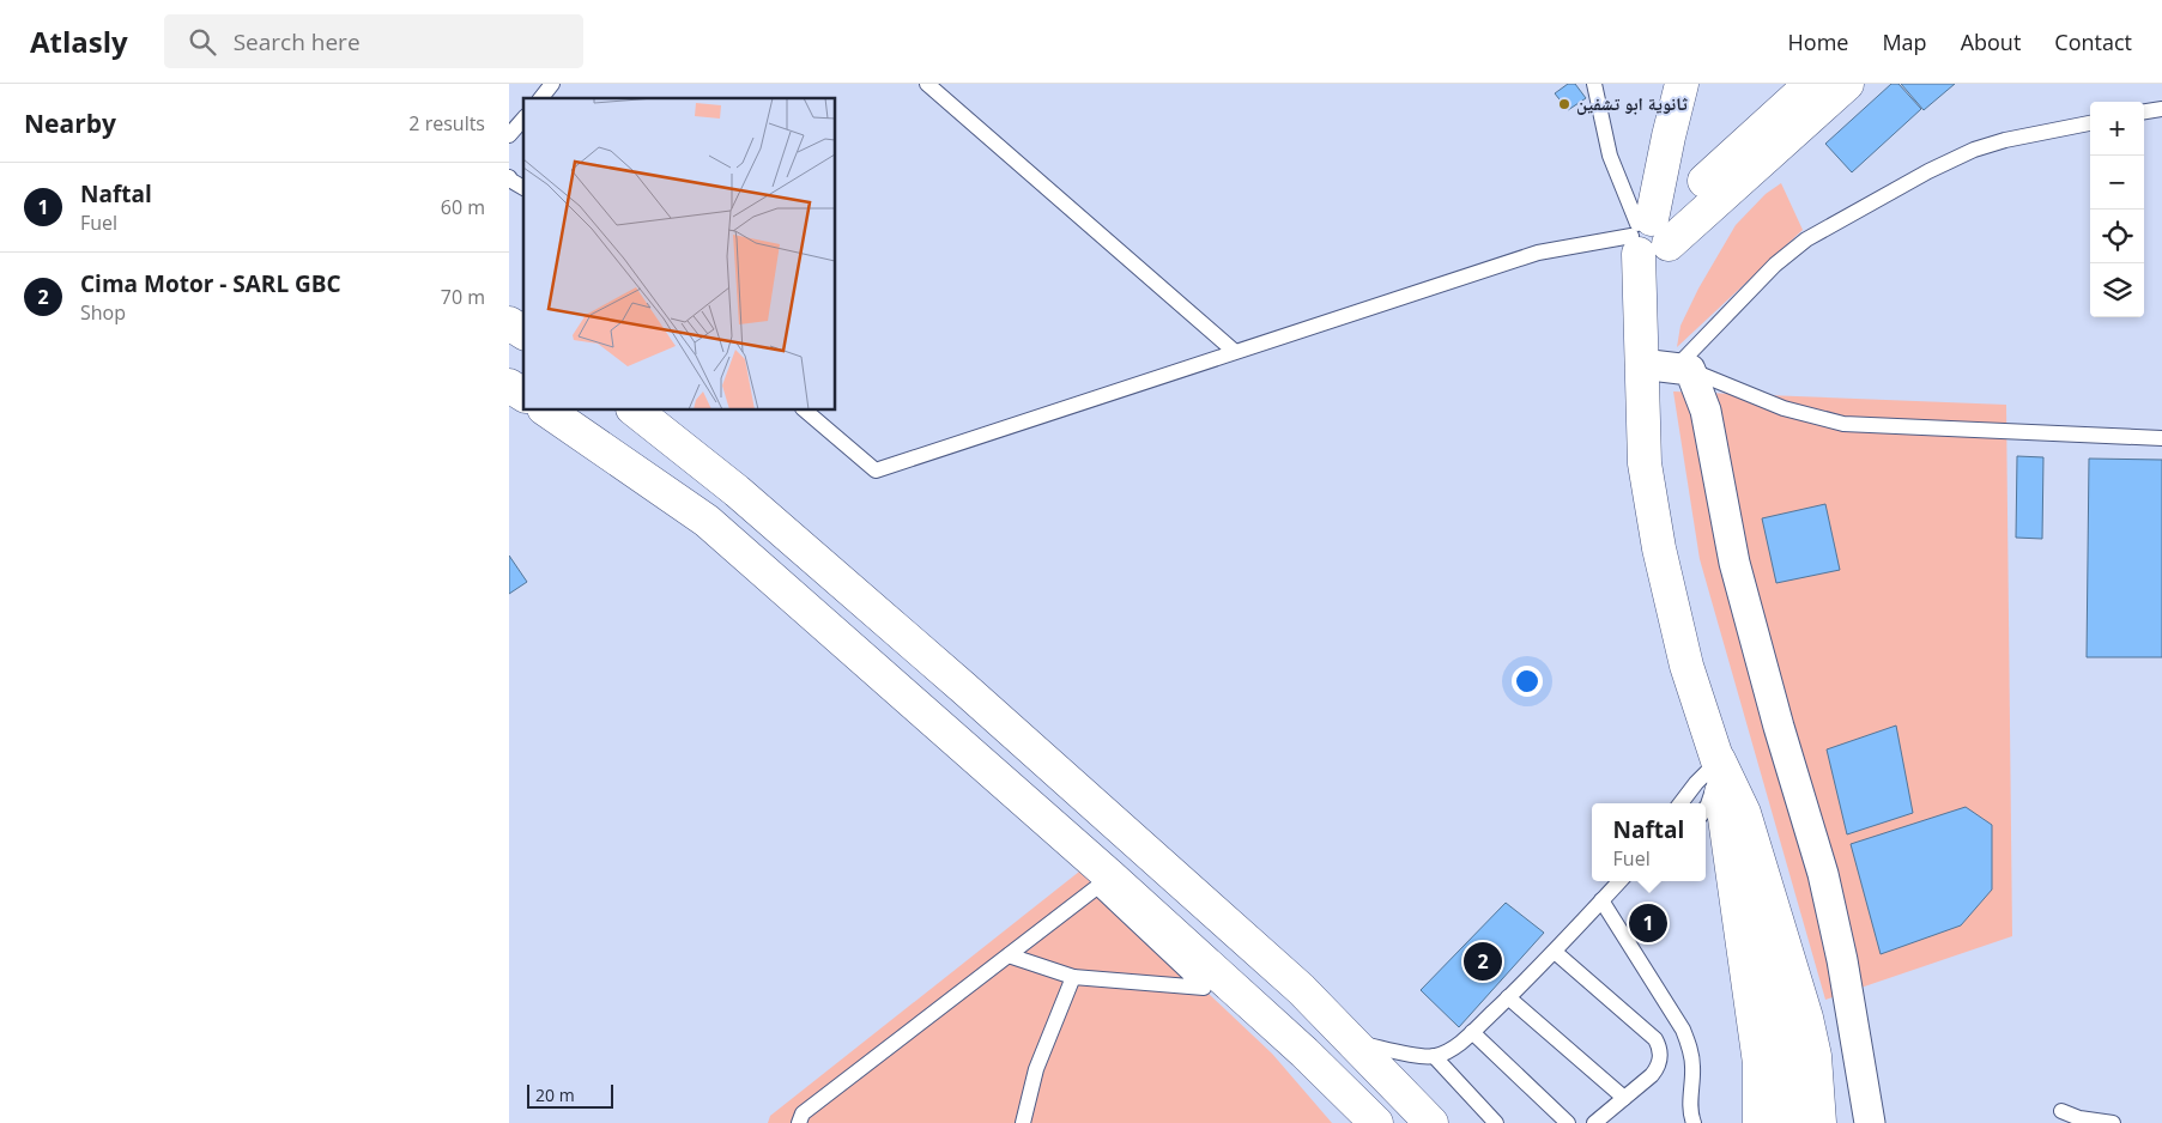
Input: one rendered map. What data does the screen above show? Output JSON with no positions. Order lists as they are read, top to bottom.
{
  "places": ["ثانوية ابو تشفين"],
  "scale_bar": "20 m",
  "page": {
    "header": "Atlasly",
    "search": "Search here",
    "nav": [
      "Home",
      "Map",
      "About",
      "Contact"
    ],
    "heading": ["Nearby", "2 results"],
    "map_buttons": ["+", "−"],
    "list": [
      {
        "mark": "1",
        "name": "Naftal",
        "note": "Fuel",
        "value": "60 m"
      },
      {
        "mark": "2",
        "name": "Cima Motor - SARL GBC",
        "note": "Shop",
        "value": "70 m"
      }
    ],
    "popup": ["Naftal", "Fuel"],
    "pins": ["1", "2"],
    "scale": "20 m"
  }
}
